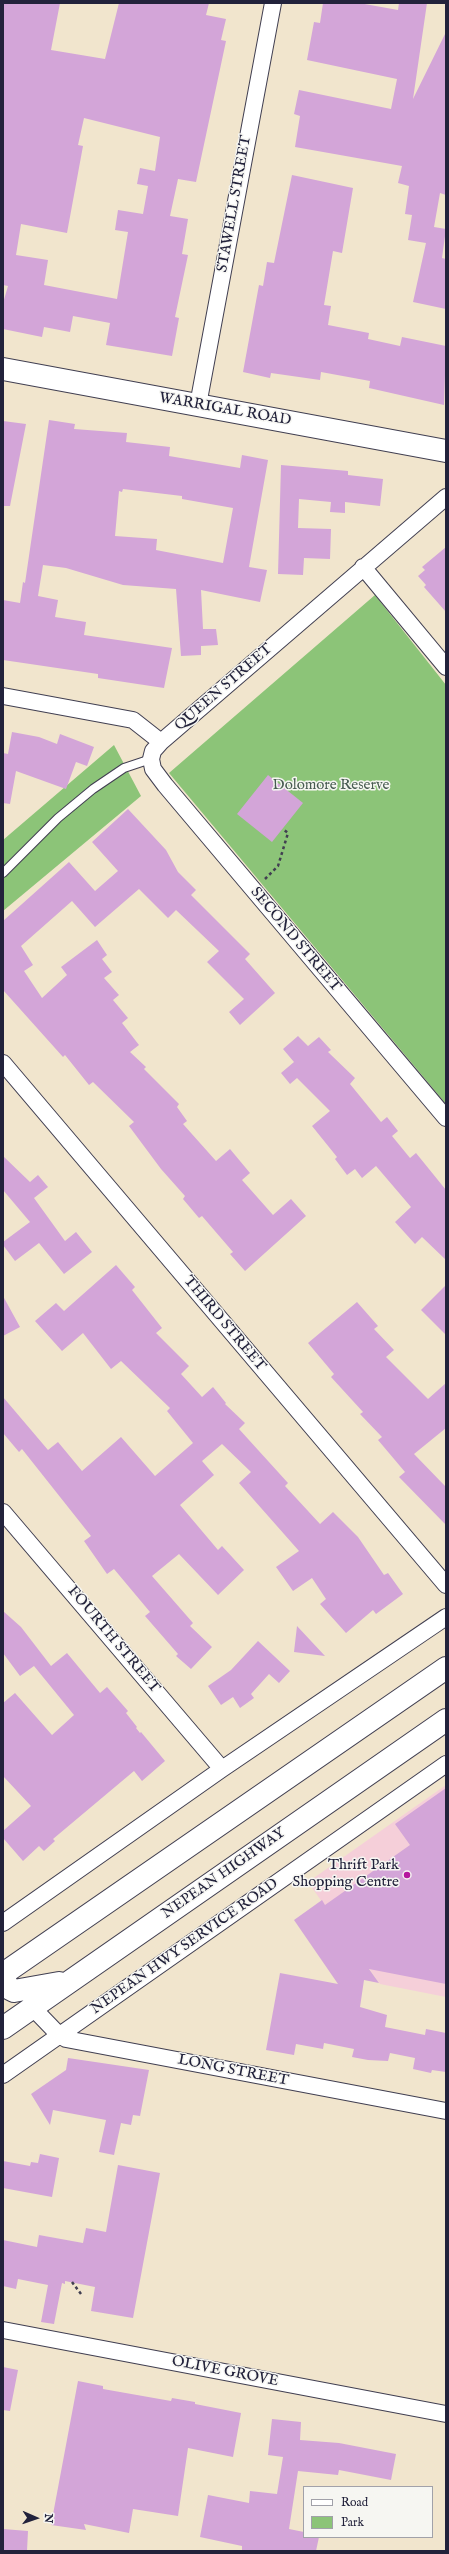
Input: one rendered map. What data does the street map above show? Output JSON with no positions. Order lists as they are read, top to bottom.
{
  "streets": {
    "main road": ["WARRIGAL ROAD", "NEPEAN HIGHWAY"],
    "street": [
      "STAWELL STREET",
      "QUEEN STREET",
      "SECOND STREET",
      "THIRD STREET",
      "FOURTH STREET",
      "NEPEAN HWY SERVICE ROAD",
      "LONG STREET",
      "OLIVE GROVE"
    ]
  },
  "crossings": [
    ["STAWELL STREET", "WARRIGAL ROAD"],
    ["QUEEN STREET", "SECOND STREET"],
    ["NEPEAN HIGHWAY", "LONG STREET"],
    ["NEPEAN HWY SERVICE ROAD", "LONG STREET"]
  ],
  "parks": ["Dolomore Reserve"],
  "places": ["Thrift Park Shopping Centre"],
  "legend": ["Road", "Park"],
  "north": "right"
}
